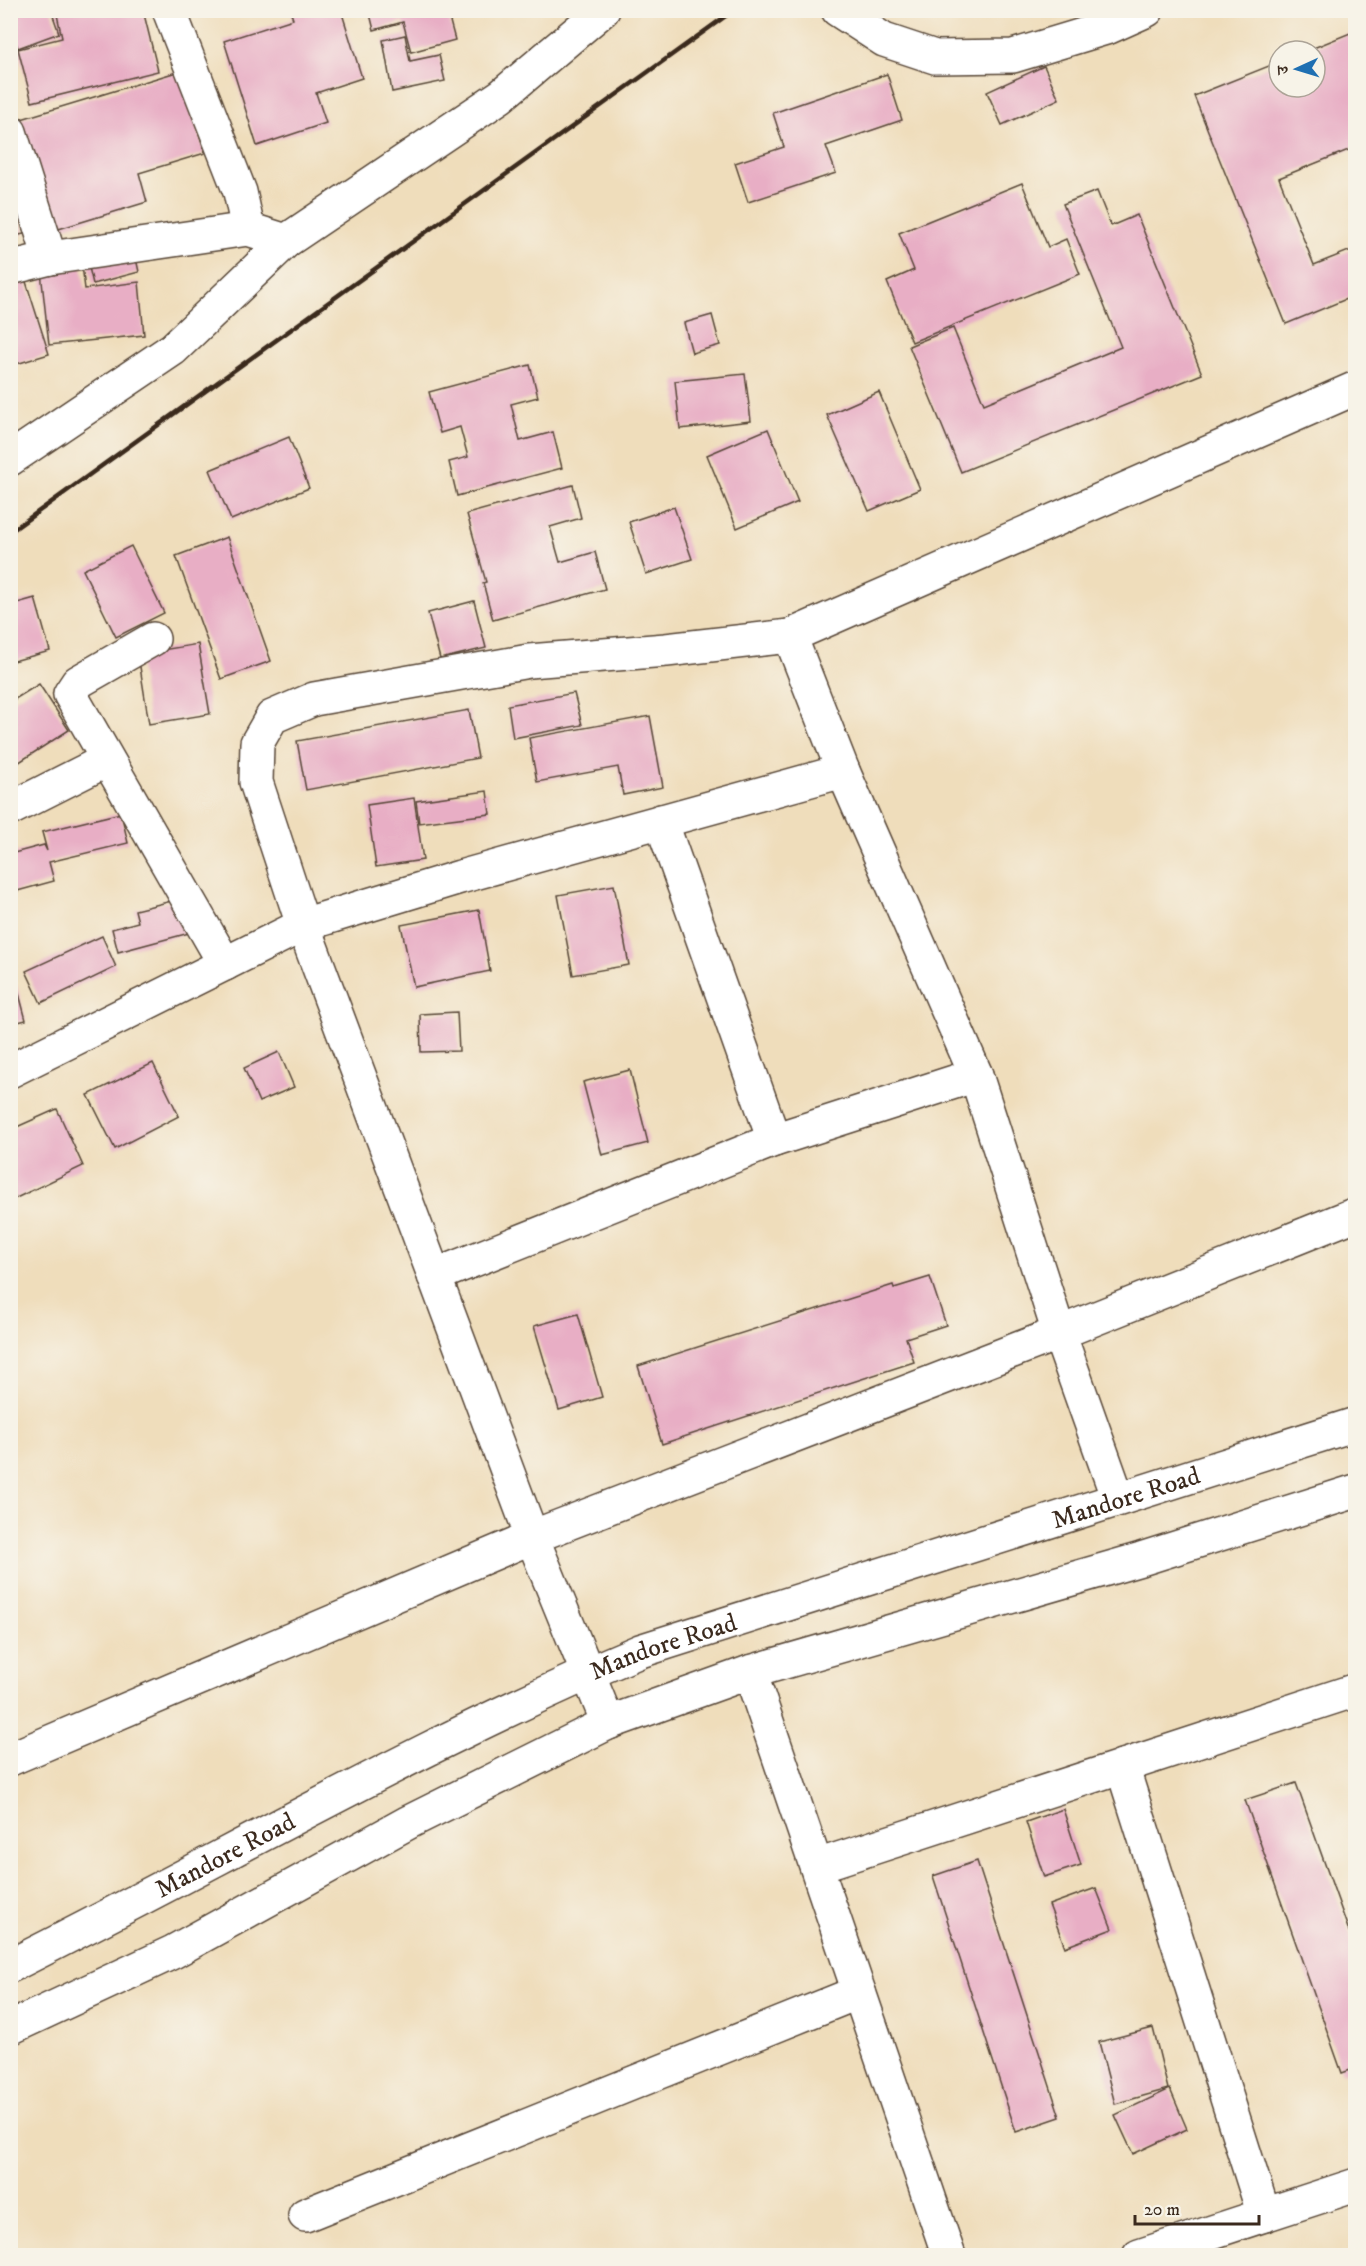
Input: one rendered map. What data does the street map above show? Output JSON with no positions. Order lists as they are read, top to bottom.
{
  "streets": {
    "main road": ["Mandore Road"]
  },
  "scale_bar": "20 m",
  "north": "left"
}
